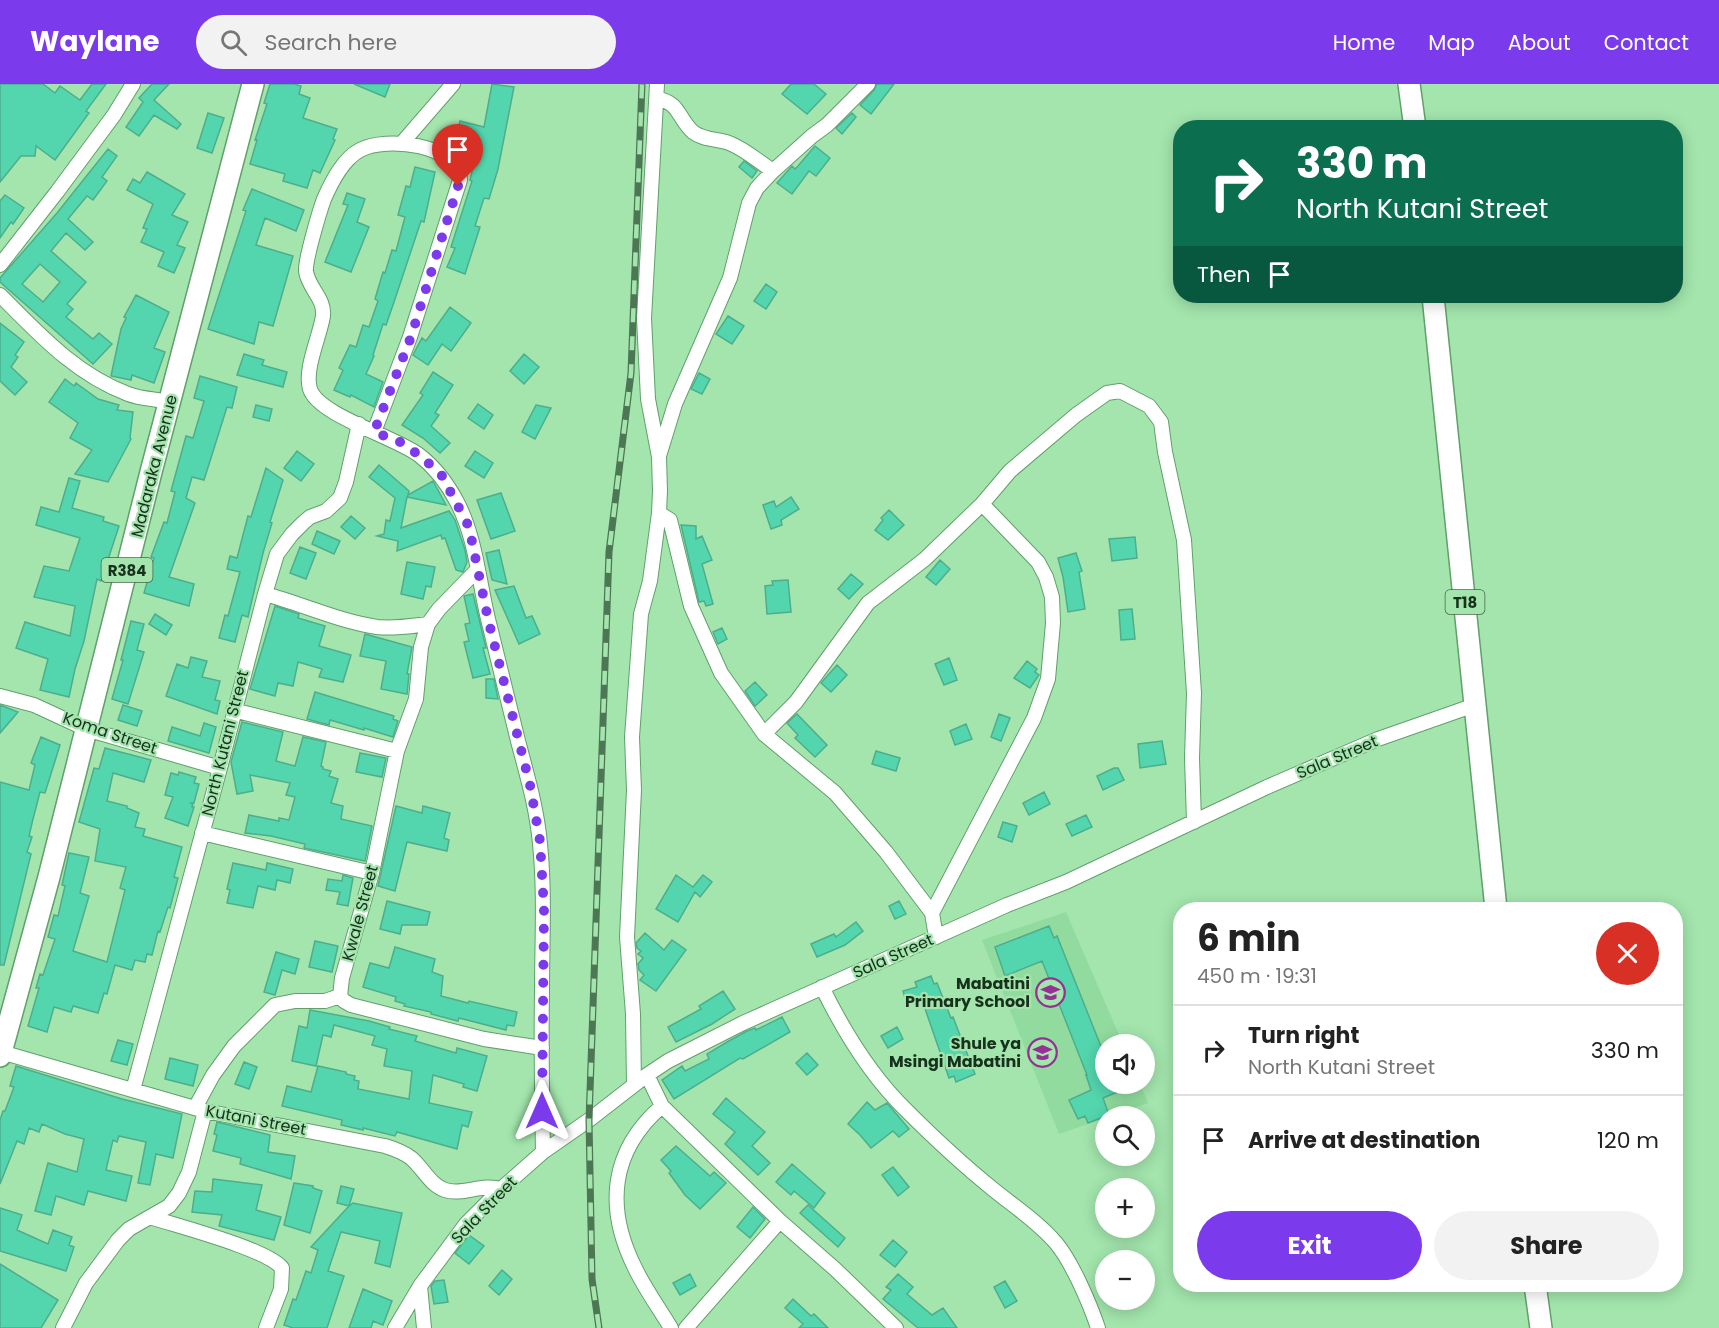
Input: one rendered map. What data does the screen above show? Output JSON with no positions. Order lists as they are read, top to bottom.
{
  "streets": {
    "main road": ["Madaraka Avenue", "R384", "T18"],
    "street": [
      "Koma Street",
      "North Kutani Street",
      "Sala Street",
      "Kwale Street",
      "Kutani Street"
    ]
  },
  "crossings": [
    ["Madaraka Avenue", "Koma Street"],
    ["Madaraka Avenue", "Kutani Street"],
    ["T18", "Sala Street"],
    ["Koma Street", "North Kutani Street"],
    ["North Kutani Street", "Kutani Street"],
    ["Sala Street", "Kutani Street"]
  ],
  "places": {
    "school or university": ["Mabatini Primary School", "Shule ya Msingi Mabatini"]
  },
  "page": {
    "header": "Waylane",
    "search": "Search here",
    "nav": [
      "Home",
      "Map",
      "About",
      "Contact"
    ],
    "turn": ["330 m", "North Kutani Street"],
    "then": "Then",
    "heading": ["6 min", "450 m · 19:31"],
    "list": [
      {
        "name": "Turn right",
        "note": "North Kutani Street",
        "value": "330 m"
      },
      {
        "name": "Arrive at destination",
        "value": "120 m"
      }
    ],
    "map_buttons": ["+", "−"],
    "buttons": ["Exit", "Share"]
  }
}
